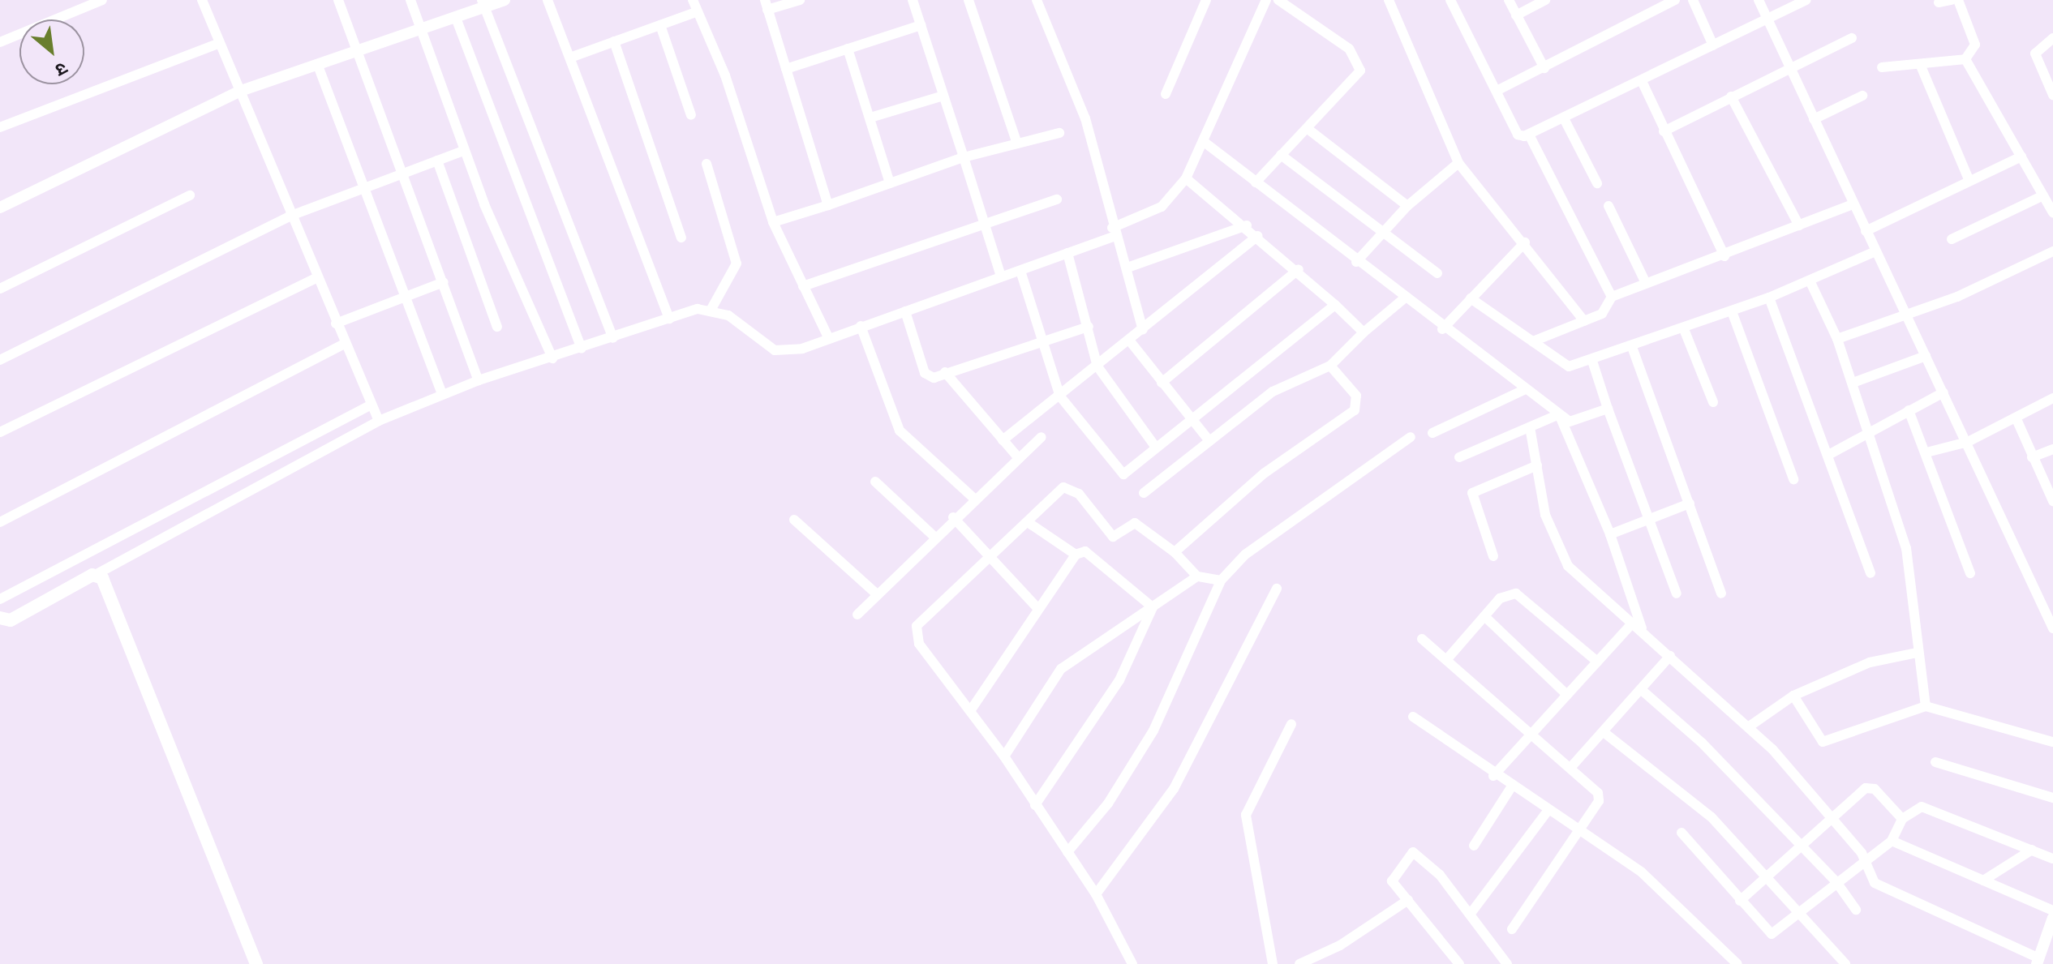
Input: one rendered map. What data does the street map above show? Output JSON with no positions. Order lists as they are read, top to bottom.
{
  "north": "bottom right"
}
